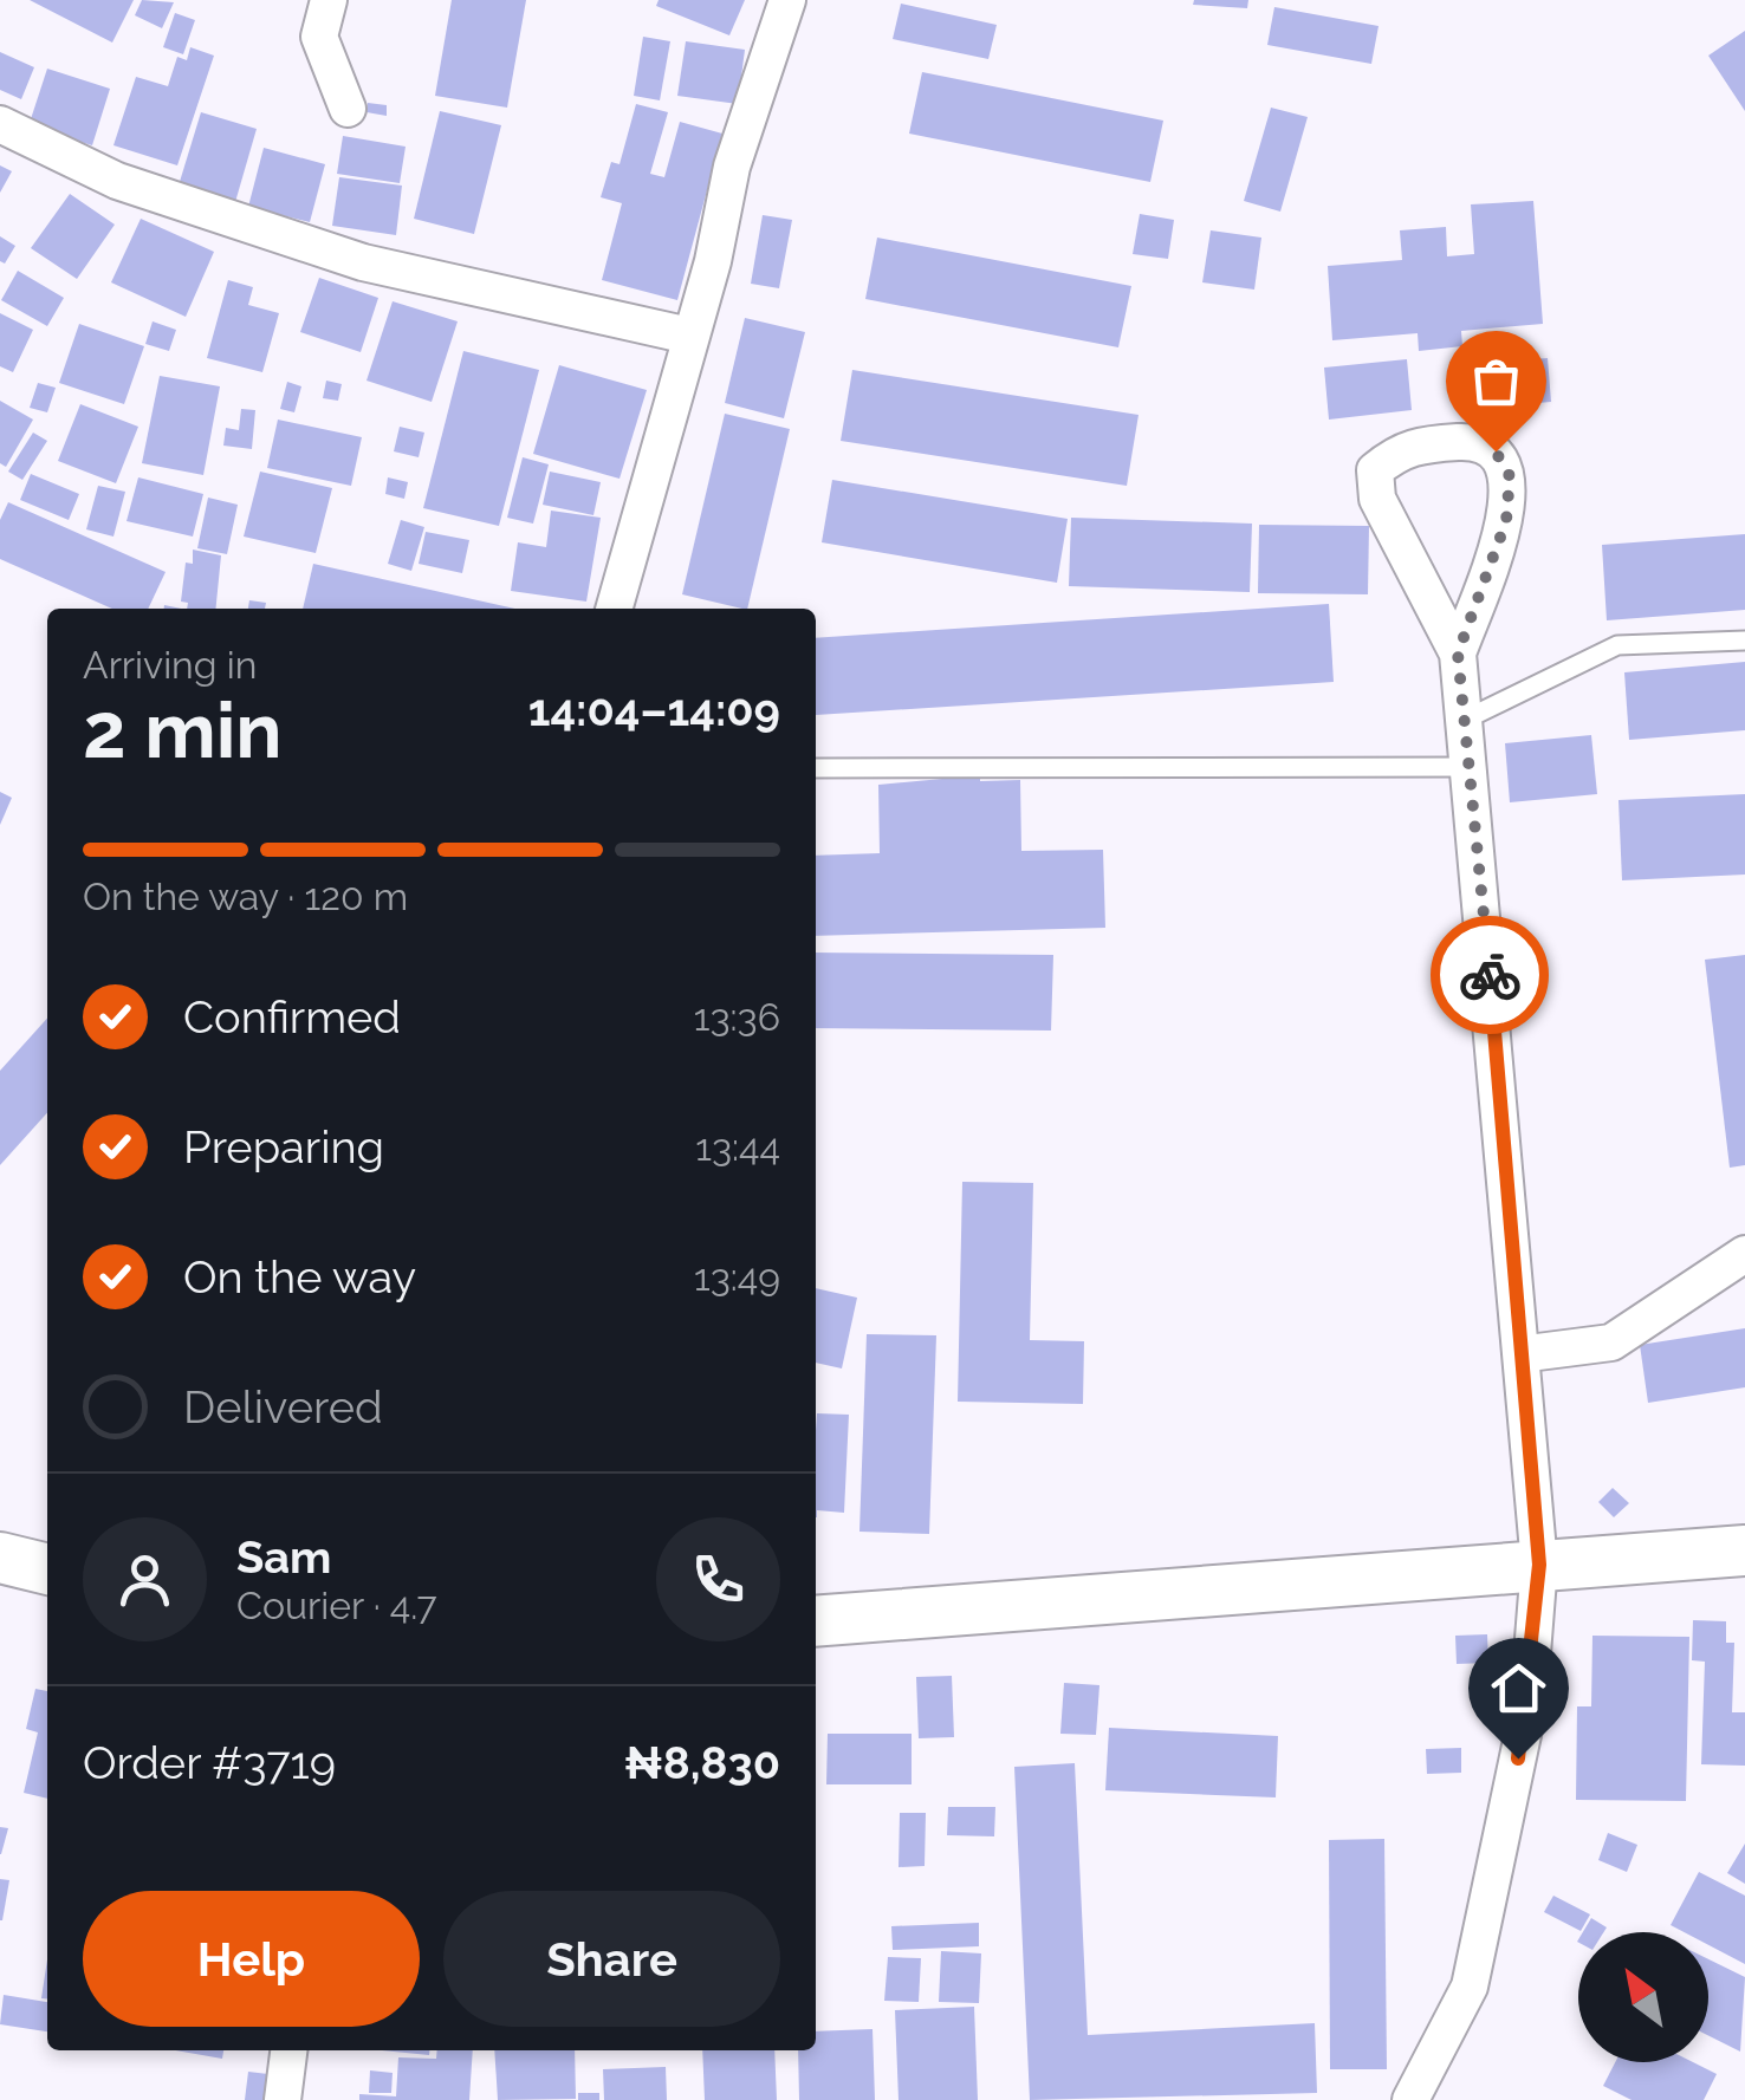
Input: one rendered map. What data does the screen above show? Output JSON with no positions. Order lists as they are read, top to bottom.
{
  "north": "top left",
  "page": {
    "heading": ["2 min", "Arriving in", "14:04–14:09"],
    "panel": [
      "Sam",
      "Courier · 4.7",
      "Order #3719",
      "₦8,830"
    ],
    "bar": "On the way · 120 m",
    "list": [
      ["Confirmed", "13:36"],
      ["Preparing", "13:44"],
      ["On the way", "13:49"],
      "Delivered"
    ],
    "buttons": ["Help", "Share"]
  }
}
